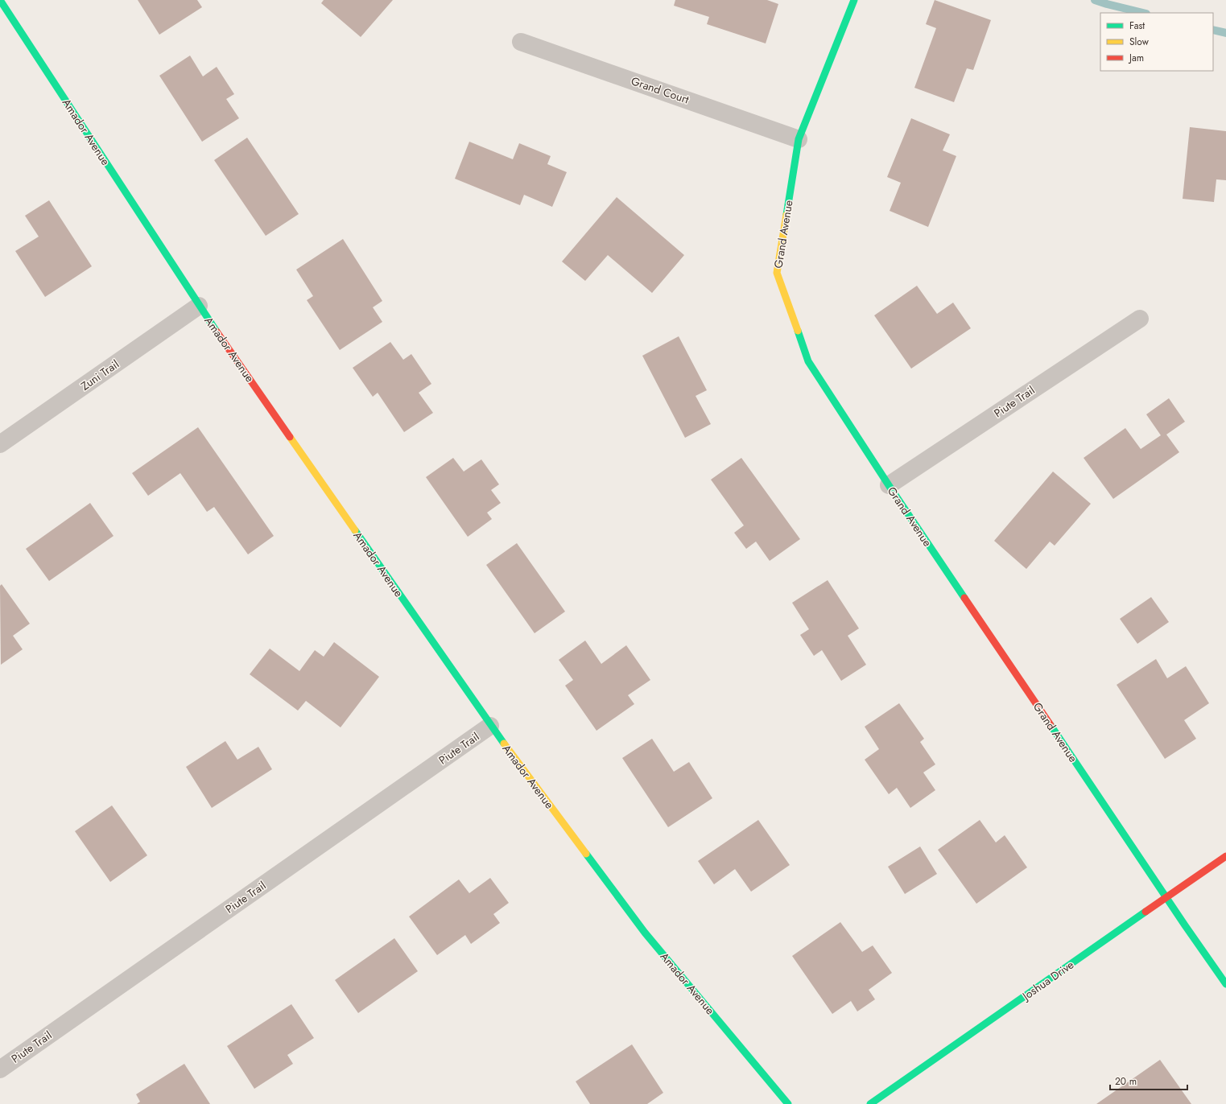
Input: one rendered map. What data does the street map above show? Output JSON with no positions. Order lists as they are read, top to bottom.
{
  "streets": {
    "street": [
      "Grand Court",
      "Amador Avenue",
      "Grand Avenue",
      "Zuni Trail",
      "Piute Trail",
      "Joshua Drive"
    ]
  },
  "crossings": [
    ["Grand Court", "Grand Avenue"],
    ["Amador Avenue", "Zuni Trail"],
    ["Amador Avenue", "Piute Trail"],
    ["Grand Avenue", "Piute Trail"],
    ["Grand Avenue", "Joshua Drive"]
  ],
  "legend": ["Fast", "Slow", "Jam"],
  "scale_bar": "20 m"
}
